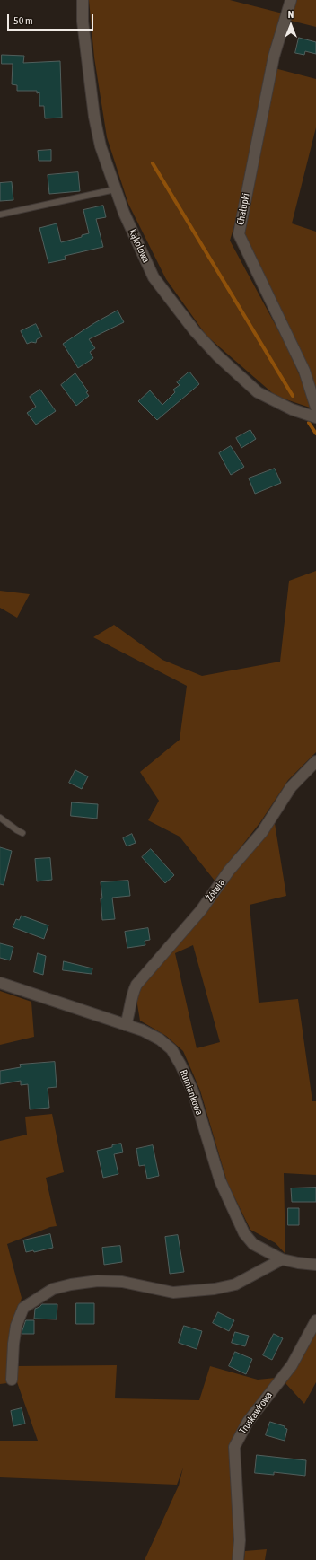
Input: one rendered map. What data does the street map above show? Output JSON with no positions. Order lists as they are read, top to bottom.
{
  "streets": {
    "street": [
      "Chałupki",
      "Kąkolowa",
      "Żółwia",
      "Rumiankowa",
      "Truskawkowa"
    ]
  },
  "crossings": [
    ["Żółwia", "Rumiankowa"]
  ],
  "scale_bar": "50 m",
  "north": "top"
}
